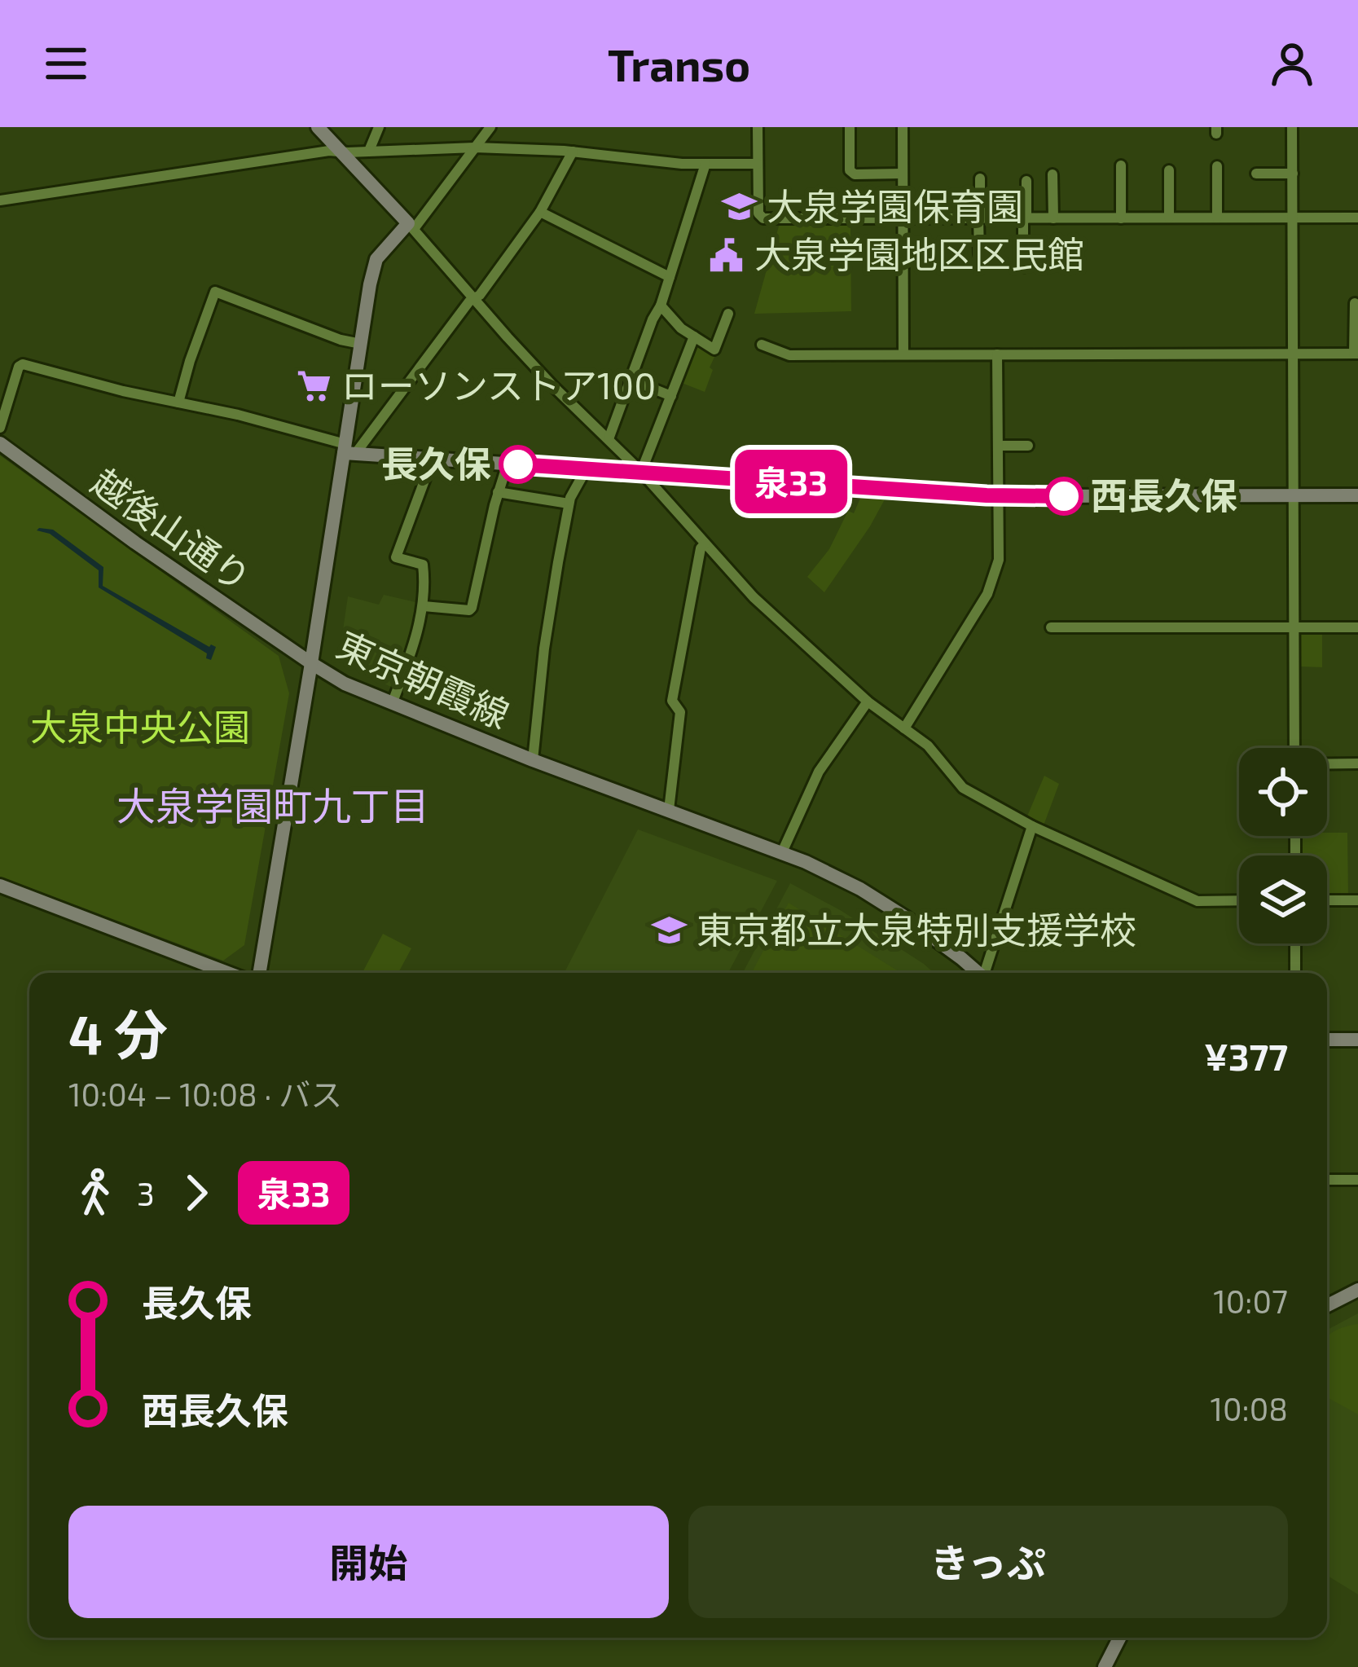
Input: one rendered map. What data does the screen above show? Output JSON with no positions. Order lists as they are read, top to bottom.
{
  "streets": {
    "street": ["越後山通り", "東京朝霞線"]
  },
  "crossings": [
    ["越後山通り", "東京朝霞線"]
  ],
  "districts": ["大泉学園町九丁目"],
  "parks": ["大泉中央公園"],
  "places": {
    "school or university": ["大泉学園保育園", "東京都立大泉特別支援学校"],
    "public building": ["大泉学園地区区民館"],
    "supermarket": ["ローソンストア100"],
    "other": ["長久保", "西長久保"]
  },
  "lines": ["bus line 泉33"],
  "page": {
    "header": "Transo",
    "on_map": "泉33",
    "heading": ["4 分", "10:04 – 10:08 · バス", "¥377"],
    "legs": ["3", "泉33"],
    "list": [
      {
        "name": "長久保",
        "value": "10:07"
      },
      {
        "name": "西長久保",
        "value": "10:08"
      }
    ],
    "buttons": ["開始", "きっぷ"]
  }
}
